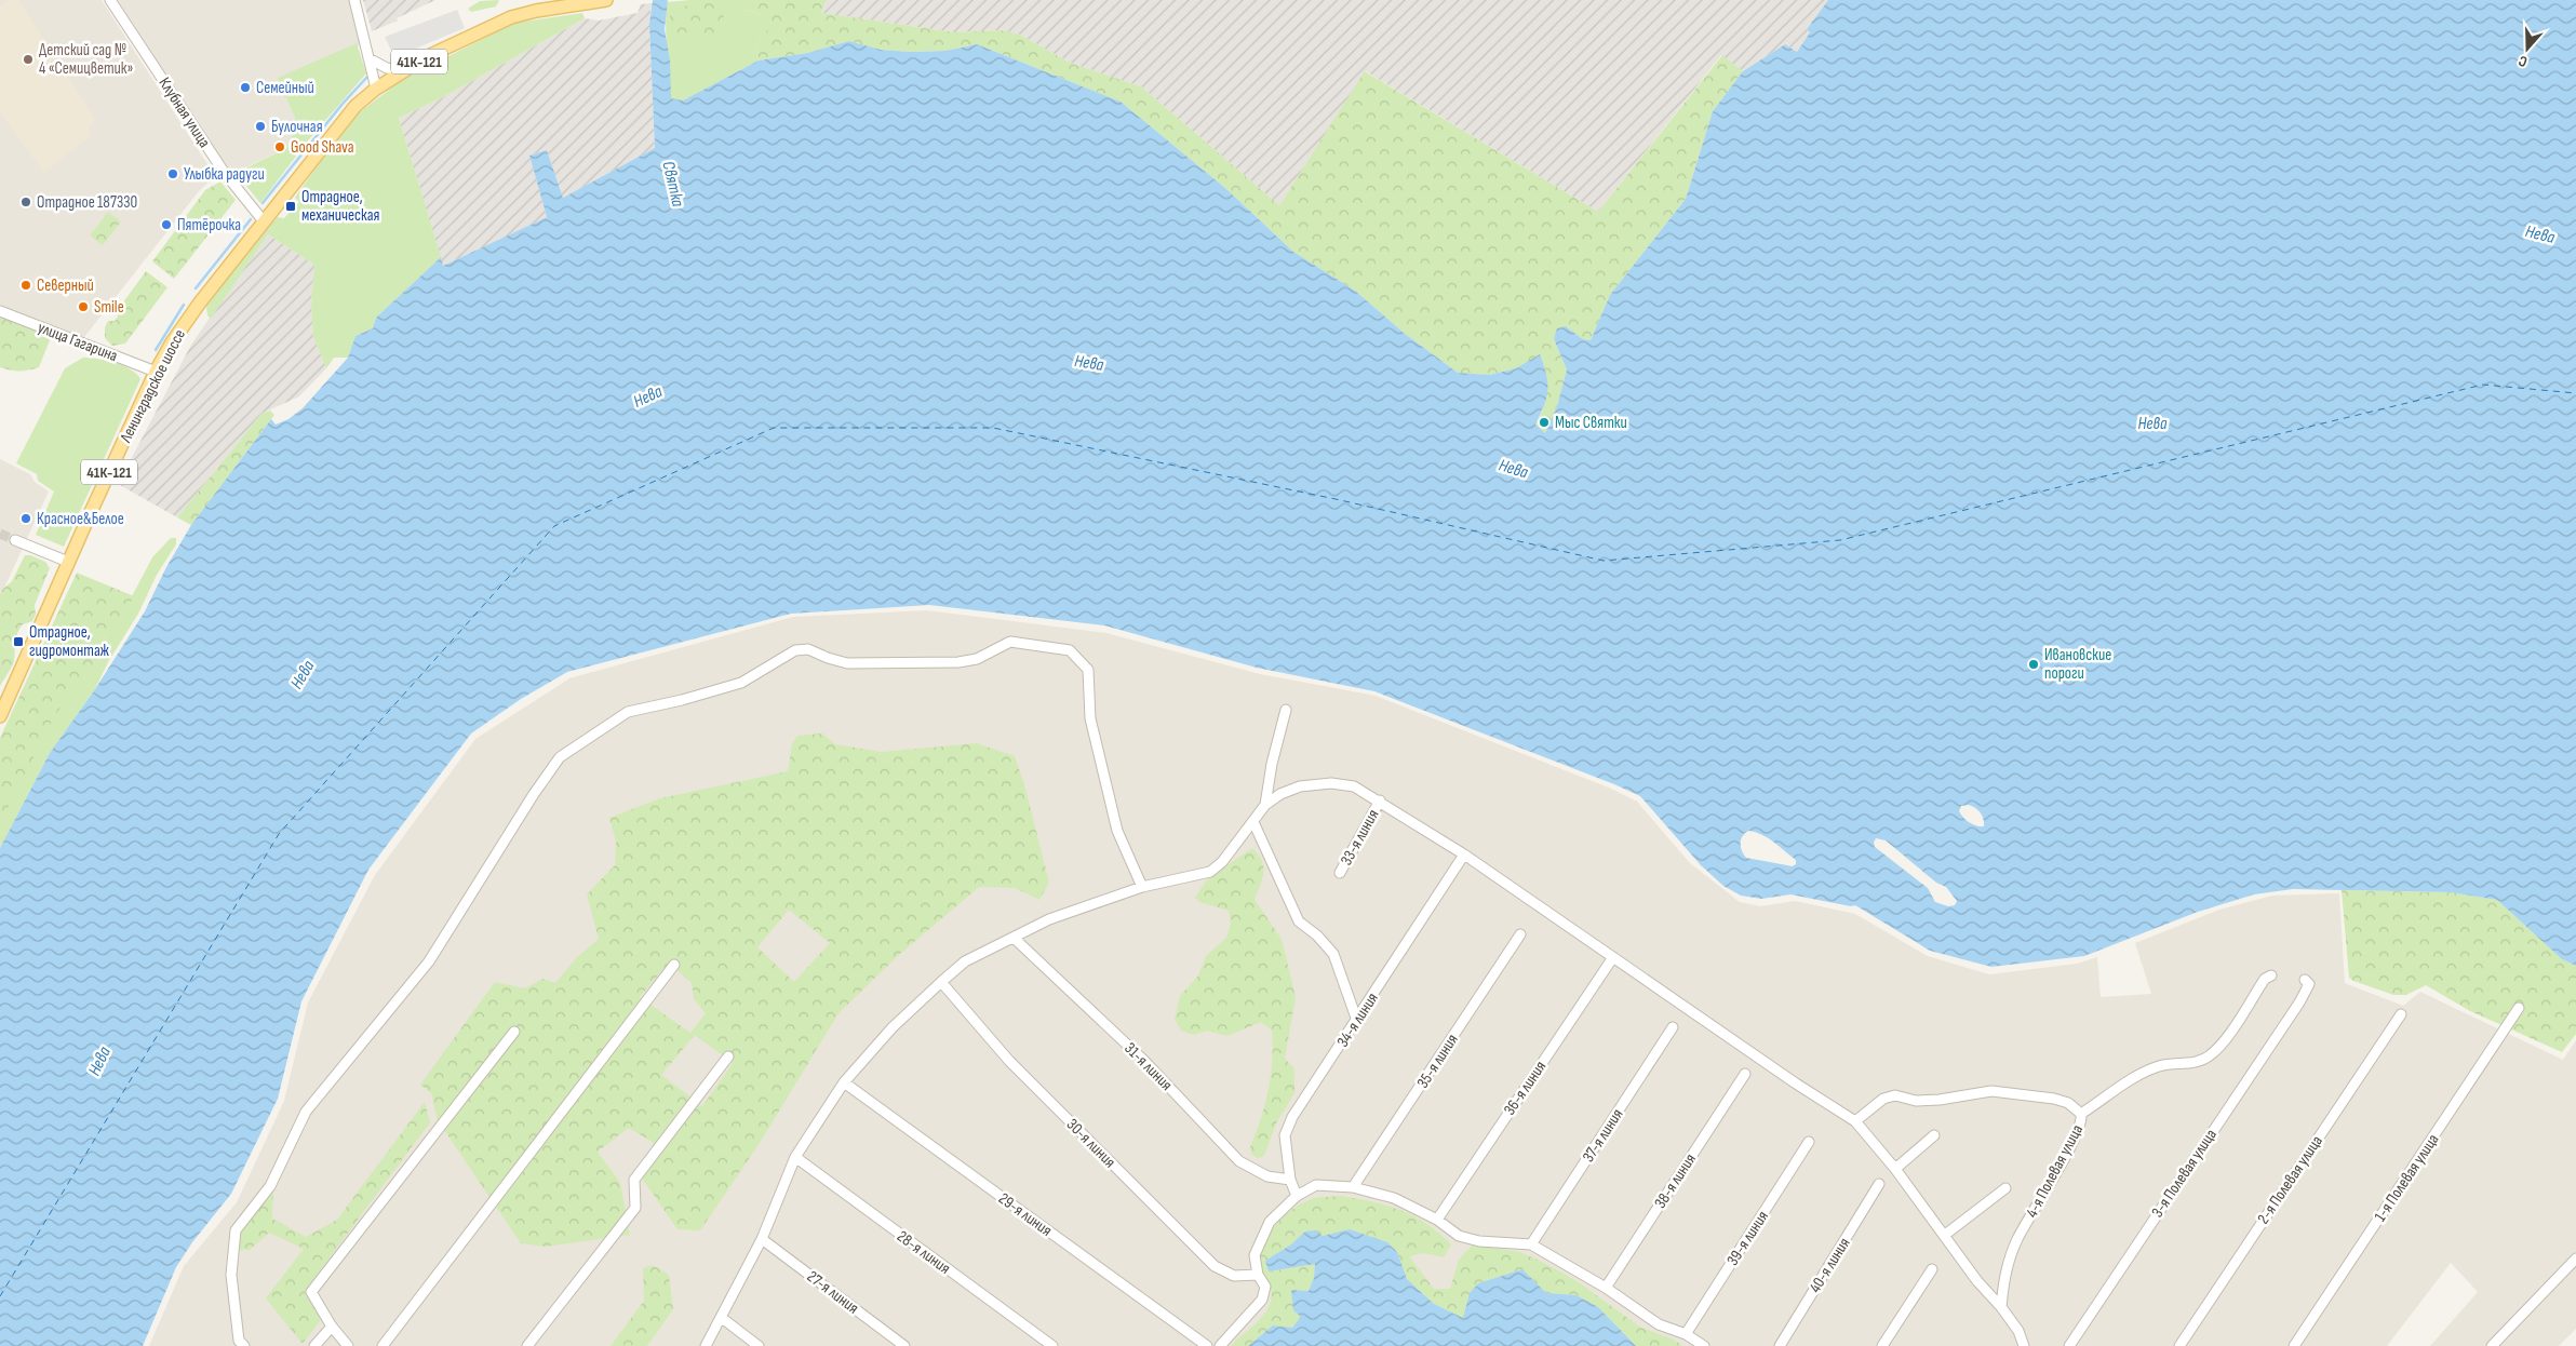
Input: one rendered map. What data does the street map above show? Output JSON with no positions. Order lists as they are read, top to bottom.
{
  "streets": {
    "main road": ["41К-121", "Ленинградское шоссе"],
    "street": [
      "Клубная улица",
      "улица Гагарина",
      "33-я линия",
      "34-я линия",
      "35-я линия",
      "31-я линия",
      "36-я линия",
      "37-я линия",
      "30-я линия",
      "4-я Полевая улица",
      "3-я Полевая улица",
      "1-я Полевая улица",
      "2-я Полевая улица",
      "38-я линия",
      "29-я линия",
      "39-я линия",
      "28-я линия",
      "40-я линия",
      "27-я линия"
    ]
  },
  "crossings": [
    ["Клубная улица", "Ленинградское шоссе"],
    ["улица Гагарина", "Ленинградское шоссе"],
    ["34-я линия", "31-я линия"]
  ],
  "water": ["Святка", "Нева"],
  "places": {
    "other": [
      "Детский сад № 4 «Семицветик»",
      "Семейный",
      "Булочная",
      "Good Shava",
      "Улыбка радуги",
      "Отрадное 187330",
      "Пятёрочка",
      "Северный",
      "Smile",
      "Мыс Святки",
      "Красное&Белое",
      "Ивановские пороги"
    ],
    "transit": ["Отрадное, механическая", "Отрадное, гидромонтаж"]
  },
  "north": "bottom"
}
